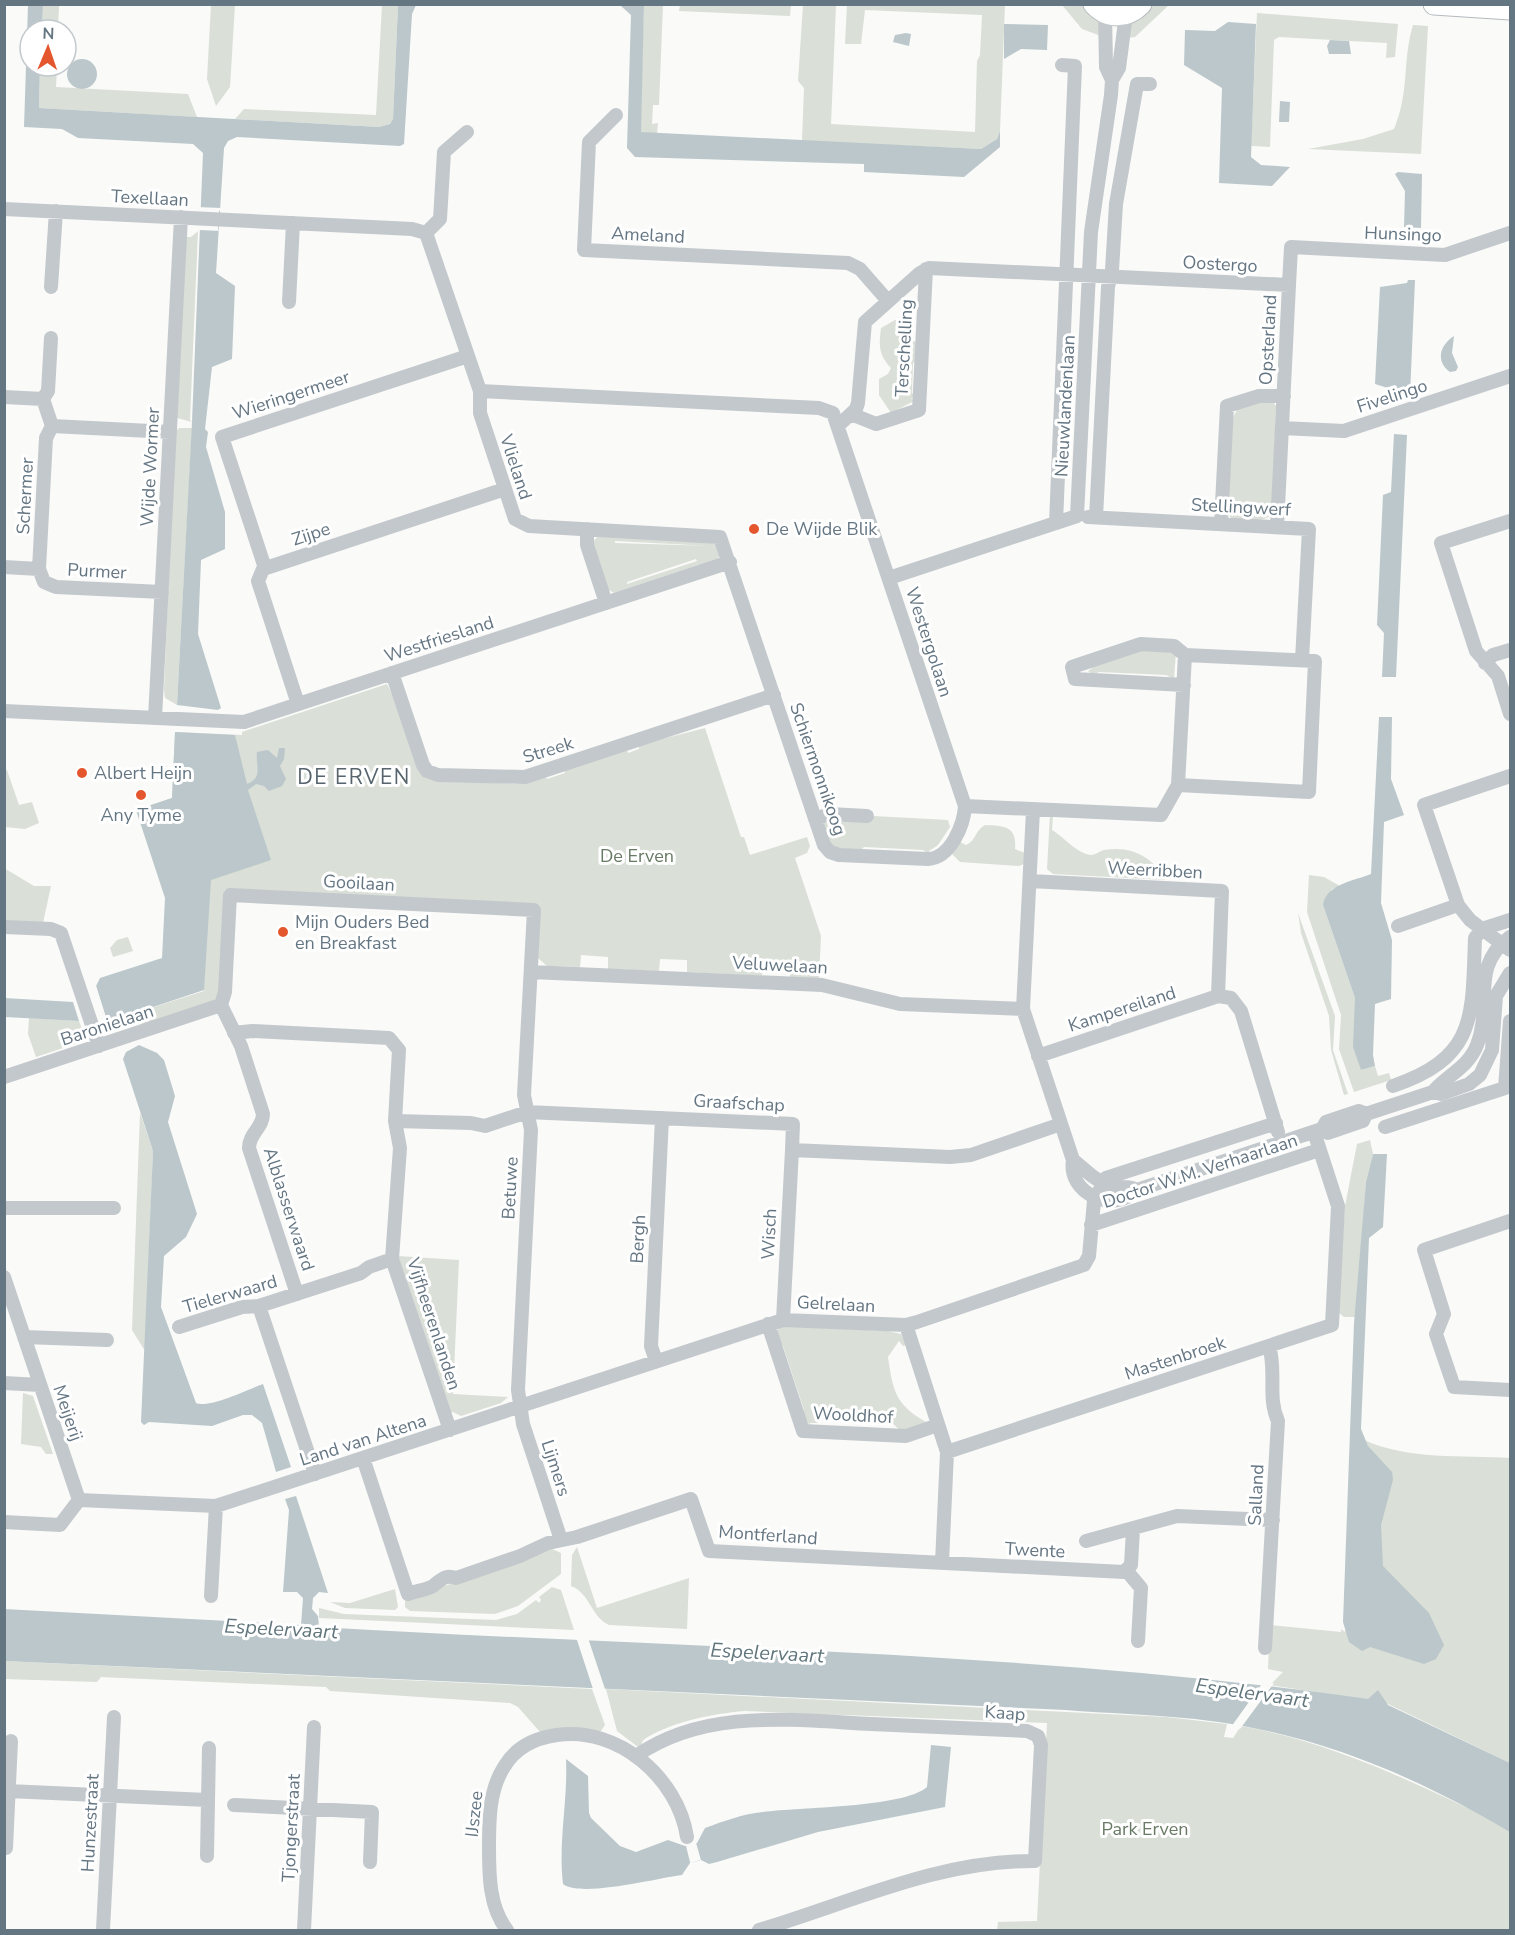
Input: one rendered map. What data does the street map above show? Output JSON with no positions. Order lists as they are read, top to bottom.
{
  "streets": {
    "street": [
      "Texellaan",
      "Hunsingo",
      "Ameland",
      "Oostergo",
      "Opsterland",
      "Terschelling",
      "Wieringermeer",
      "Fivelingo",
      "Nieuwlandenlaan",
      "Wijde Wormer",
      "Vlieland",
      "Schermer",
      "Stellingwerf",
      "Zijpe",
      "Purmer",
      "Westfriesland",
      "Westergolaan",
      "Streek",
      "Schiermonnikoog",
      "Weerribben",
      "Gooilaan",
      "Veluwelaan",
      "Kampereiland",
      "Baronielaan",
      "Graafschap",
      "Doctor W.M. Verhaarlaan",
      "Betuwe",
      "Alblasserwaard",
      "Wisch",
      "Bergh",
      "Tielerwaard",
      "Gelrelaan",
      "Vijfheerenlanden",
      "Mastenbroek",
      "Meijerij",
      "Wooldhof",
      "Land van Altena",
      "Lijmers",
      "Salland",
      "Montferland",
      "Twente",
      "Kaap",
      "IJszee",
      "Hunzestraat",
      "Tjongerstraat"
    ]
  },
  "crossings": [
    ["Texellaan", "Wijde Wormer"],
    ["Hunsingo", "Oostergo"],
    ["Hunsingo", "Opsterland"],
    ["Ameland", "Terschelling"],
    ["Oostergo", "Opsterland"],
    ["Oostergo", "Nieuwlandenlaan"],
    ["Opsterland", "Fivelingo"],
    ["Opsterland", "Stellingwerf"],
    ["Wieringermeer", "Vlieland"],
    ["Wieringermeer", "Zijpe"],
    ["Nieuwlandenlaan", "Stellingwerf"],
    ["Wijde Wormer", "Purmer"],
    ["Wijde Wormer", "Westfriesland"],
    ["Vlieland", "Zijpe"],
    ["Vlieland", "Schiermonnikoog"],
    ["Schermer", "Purmer"],
    ["Westfriesland", "Streek"],
    ["Westfriesland", "Schiermonnikoog"],
    ["Westergolaan", "Schiermonnikoog"],
    ["Streek", "Schiermonnikoog"],
    ["Weerribben", "Kampereiland"],
    ["Weerribben", "Doctor W.M. Verhaarlaan"],
    ["Gooilaan", "Veluwelaan"],
    ["Gooilaan", "Baronielaan"],
    ["Gooilaan", "Betuwe"],
    ["Gooilaan", "Alblasserwaard"],
    ["Veluwelaan", "Doctor W.M. Verhaarlaan"],
    ["Veluwelaan", "Betuwe"],
    ["Kampereiland", "Doctor W.M. Verhaarlaan"],
    ["Baronielaan", "Alblasserwaard"],
    ["Graafschap", "Betuwe"],
    ["Graafschap", "Wisch"],
    ["Graafschap", "Bergh"],
    ["Doctor W.M. Verhaarlaan", "Gelrelaan"],
    ["Doctor W.M. Verhaarlaan", "Mastenbroek"],
    ["Betuwe", "Gelrelaan"],
    ["Betuwe", "Land van Altena"],
    ["Betuwe", "Lijmers"],
    ["Alblasserwaard", "Tielerwaard"],
    ["Alblasserwaard", "Vijfheerenlanden"],
    ["Wisch", "Gelrelaan"],
    ["Bergh", "Gelrelaan"],
    ["Tielerwaard", "Vijfheerenlanden"],
    ["Gelrelaan", "Wooldhof"],
    ["Gelrelaan", "Land van Altena"],
    ["Gelrelaan", "Lijmers"],
    ["Vijfheerenlanden", "Land van Altena"],
    ["Mastenbroek", "Salland"],
    ["Meijerij", "Land van Altena"],
    ["Land van Altena", "Lijmers"],
    ["Lijmers", "Montferland"],
    ["Salland", "Twente"],
    ["Montferland", "Twente"],
    ["Kaap", "IJszee"]
  ],
  "districts": ["DE ERVEN"],
  "water": ["Espelervaart"],
  "parks": ["De Erven", "Park Erven"],
  "places": [
    "De Wijde Blik",
    "Albert Heijn",
    "Any Tyme",
    "Mijn Ouders Bed en Breakfast"
  ],
  "north": "top"
}
